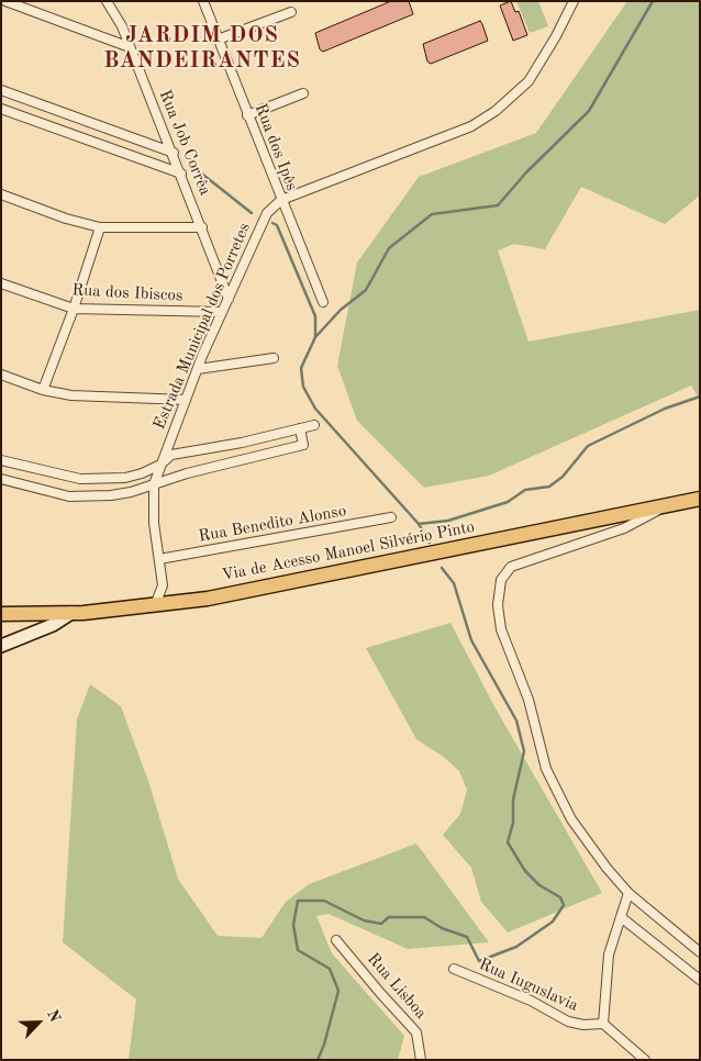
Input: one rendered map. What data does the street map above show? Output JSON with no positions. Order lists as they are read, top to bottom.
{
  "streets": {
    "main road": ["Via de Acesso Manoel Silvério Pinto"],
    "street": [
      "Rua Job Corrêa",
      "Rua dos Ipês",
      "Rua dos Ibiscos",
      "Estrada Municipal dos Porretes",
      "Rua Benedito Alonso",
      "Rua Iuguslavia",
      "Rua Lisboa"
    ]
  },
  "crossings": [
    ["Rua Job Corrêa", "Estrada Municipal dos Porretes"],
    ["Rua dos Ipês", "Estrada Municipal dos Porretes"],
    ["Rua dos Ibiscos", "Estrada Municipal dos Porretes"],
    ["Estrada Municipal dos Porretes", "Rua Benedito Alonso"],
    ["Estrada Municipal dos Porretes", "Via de Acesso Manoel Silvério Pinto"]
  ],
  "districts": ["JARDIM DOS BANDEIRANTES"],
  "north": "top right"
}
